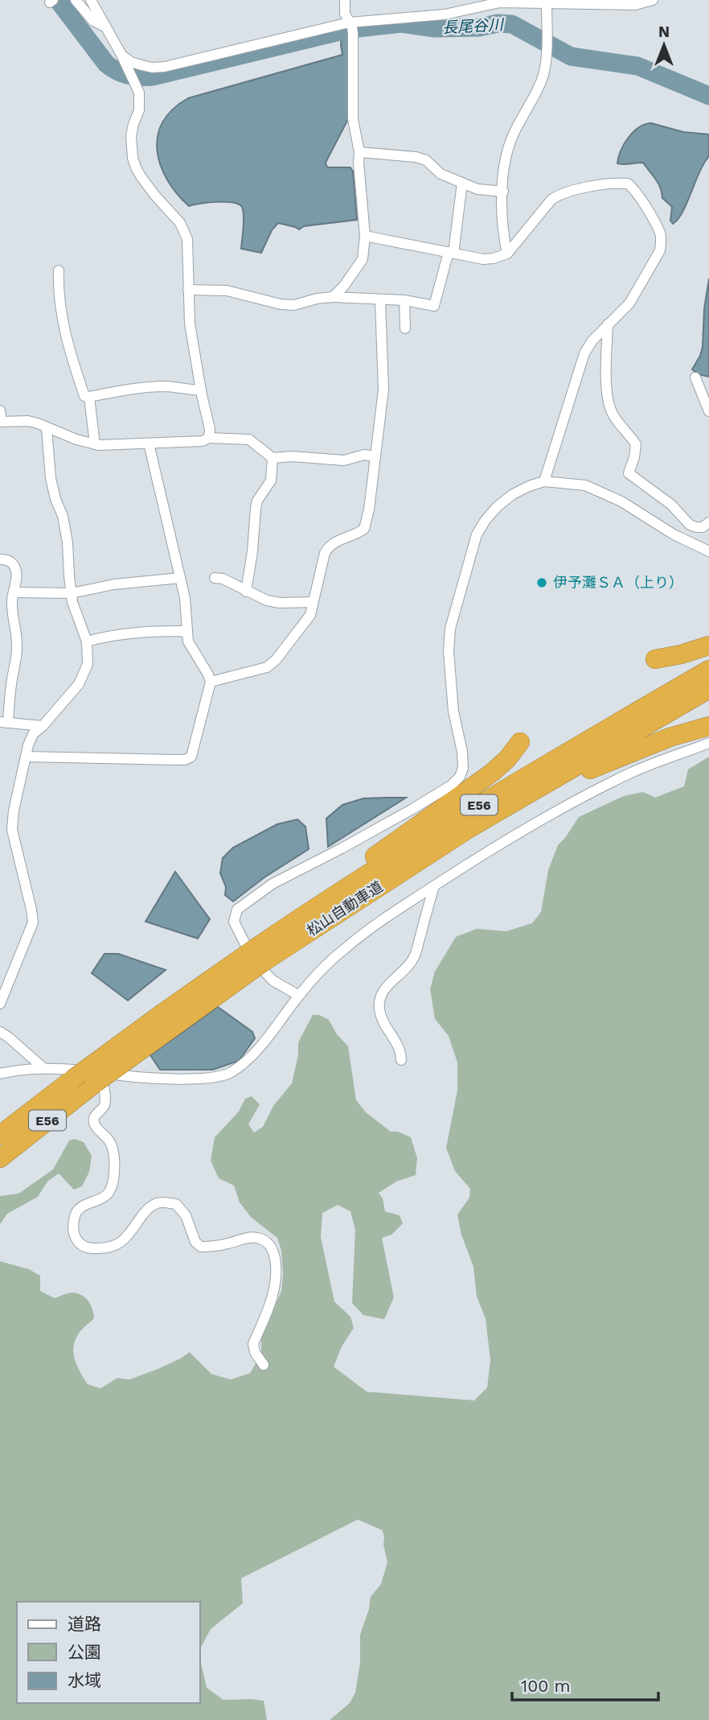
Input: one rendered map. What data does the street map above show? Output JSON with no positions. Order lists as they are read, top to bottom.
{
  "streets": {
    "highway": ["E56", "松山自動車道"]
  },
  "water": ["長尾谷川"],
  "places": ["伊予灘ＳＡ（上り）"],
  "legend": ["道路", "公園", "水域"],
  "scale_bar": "100 m",
  "north": "top"
}
